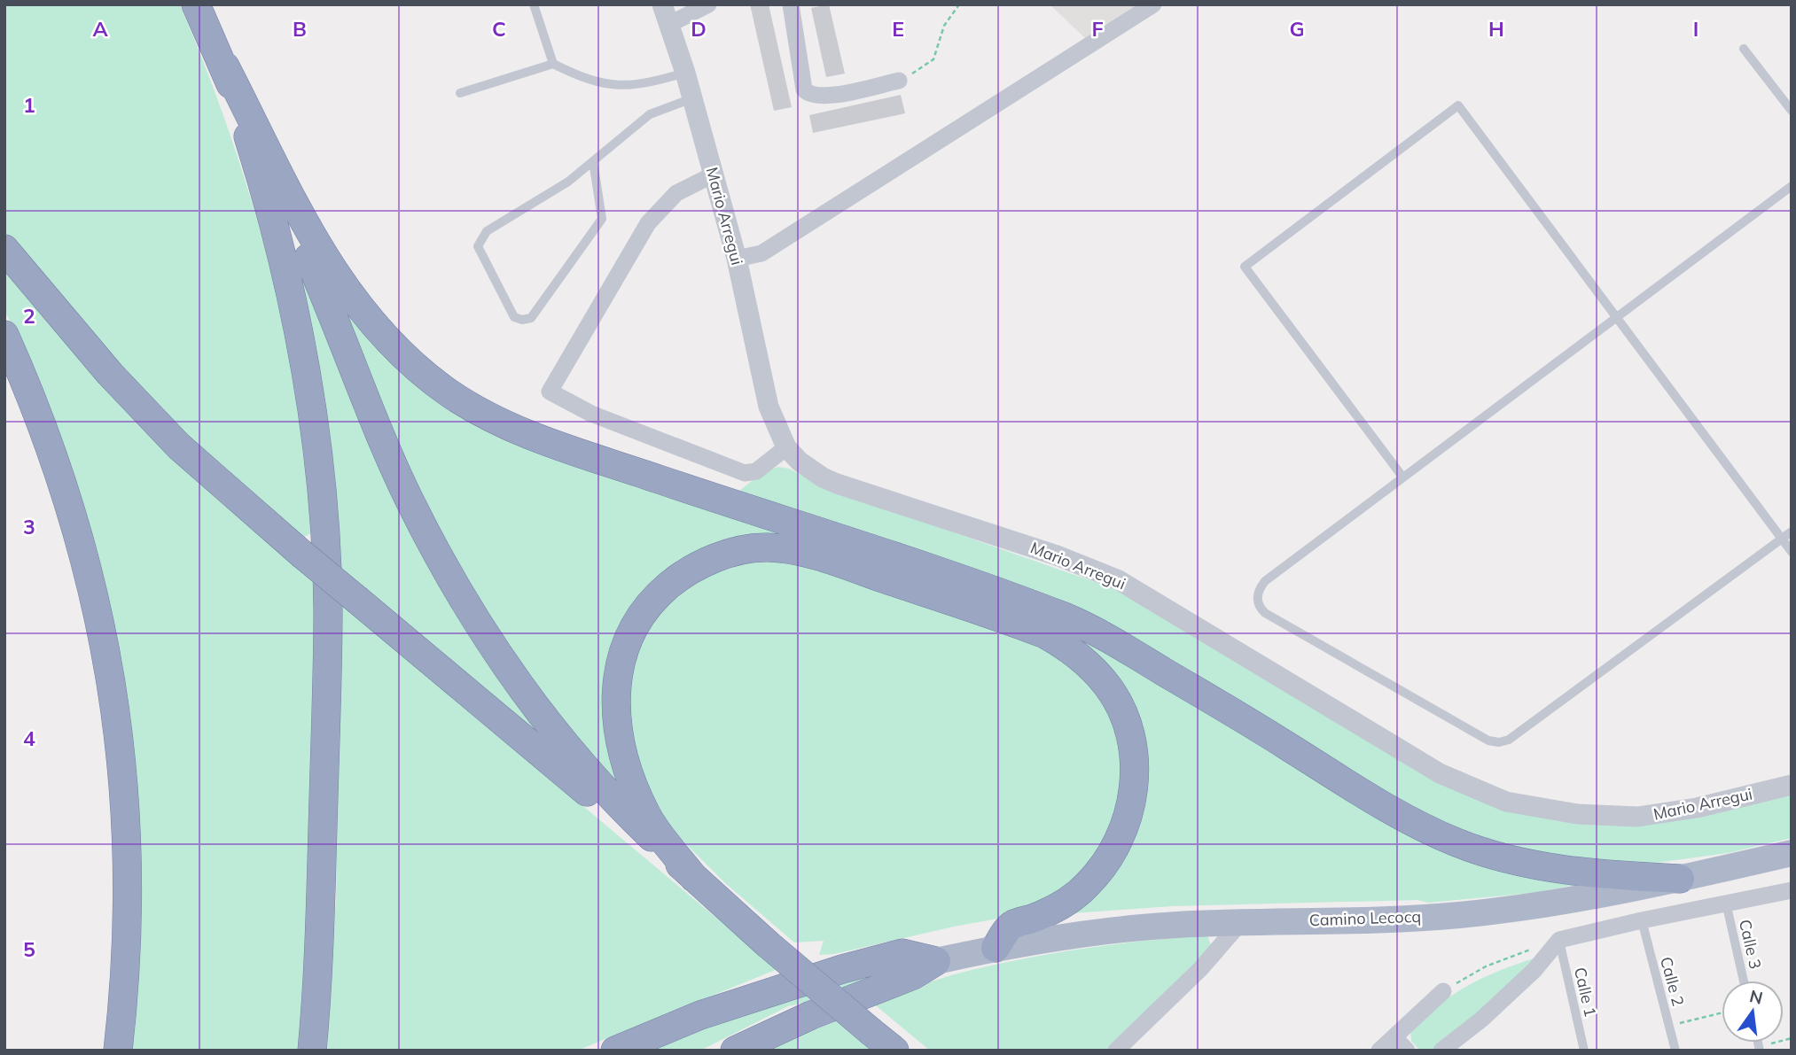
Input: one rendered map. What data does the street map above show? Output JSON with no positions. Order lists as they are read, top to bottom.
{
  "streets": {
    "main road": ["Camino Lecocq"],
    "street": ["Mario Arregui"],
    "lane": ["Calle 3", "Calle 2", "Calle 1"]
  },
  "north": "top",
  "grid": {
    "columns": [
      "A",
      "B",
      "C",
      "D",
      "E",
      "F",
      "G",
      "H",
      "I"
    ],
    "rows": [
      "1",
      "2",
      "3",
      "4",
      "5"
    ]
  }
}
